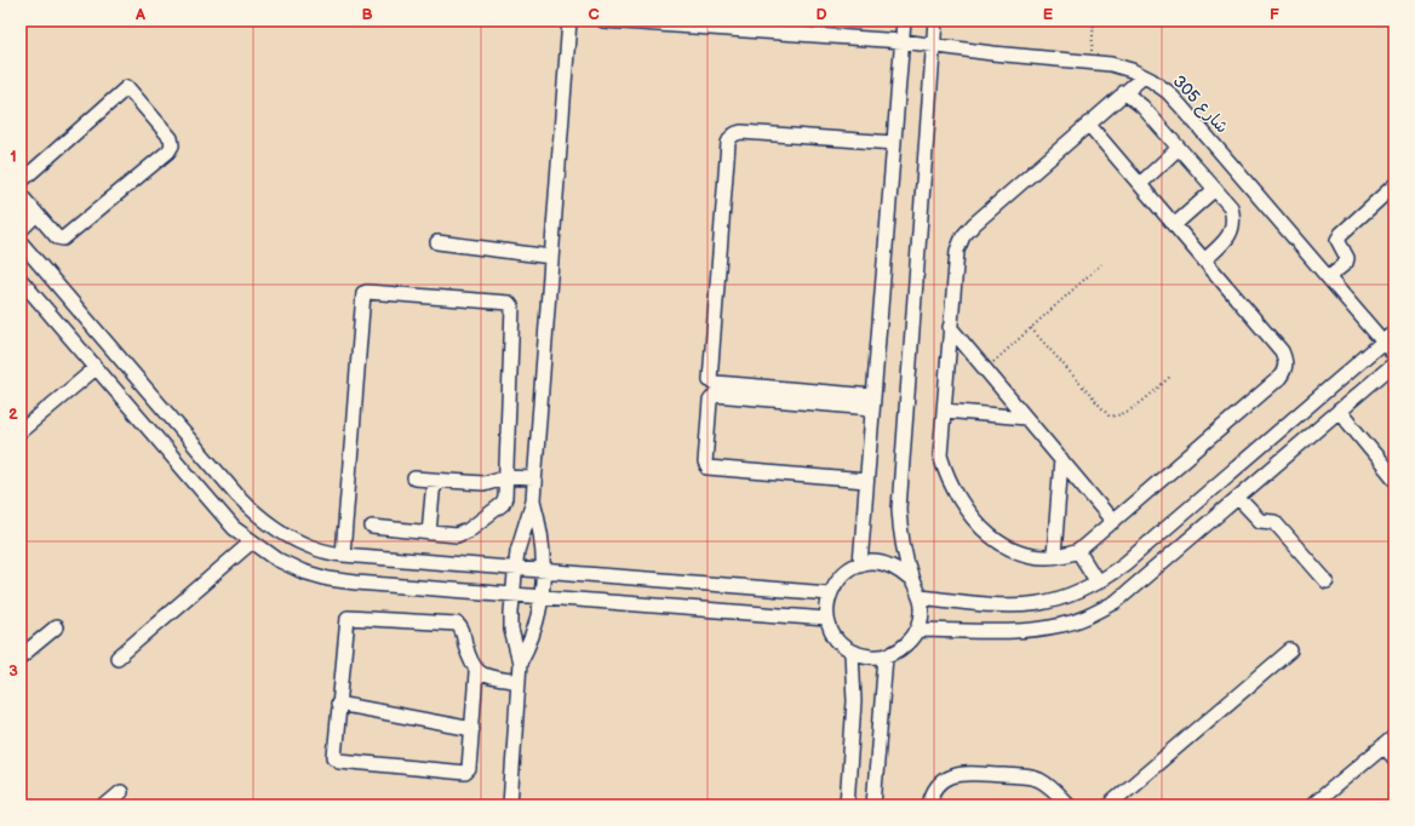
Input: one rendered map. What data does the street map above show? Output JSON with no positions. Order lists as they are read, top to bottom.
{
  "streets": {
    "lane": ["شارع 305"]
  },
  "grid": {
    "columns": [
      "A",
      "B",
      "C",
      "D",
      "E",
      "F"
    ],
    "rows": ["1", "2", "3"]
  }
}
